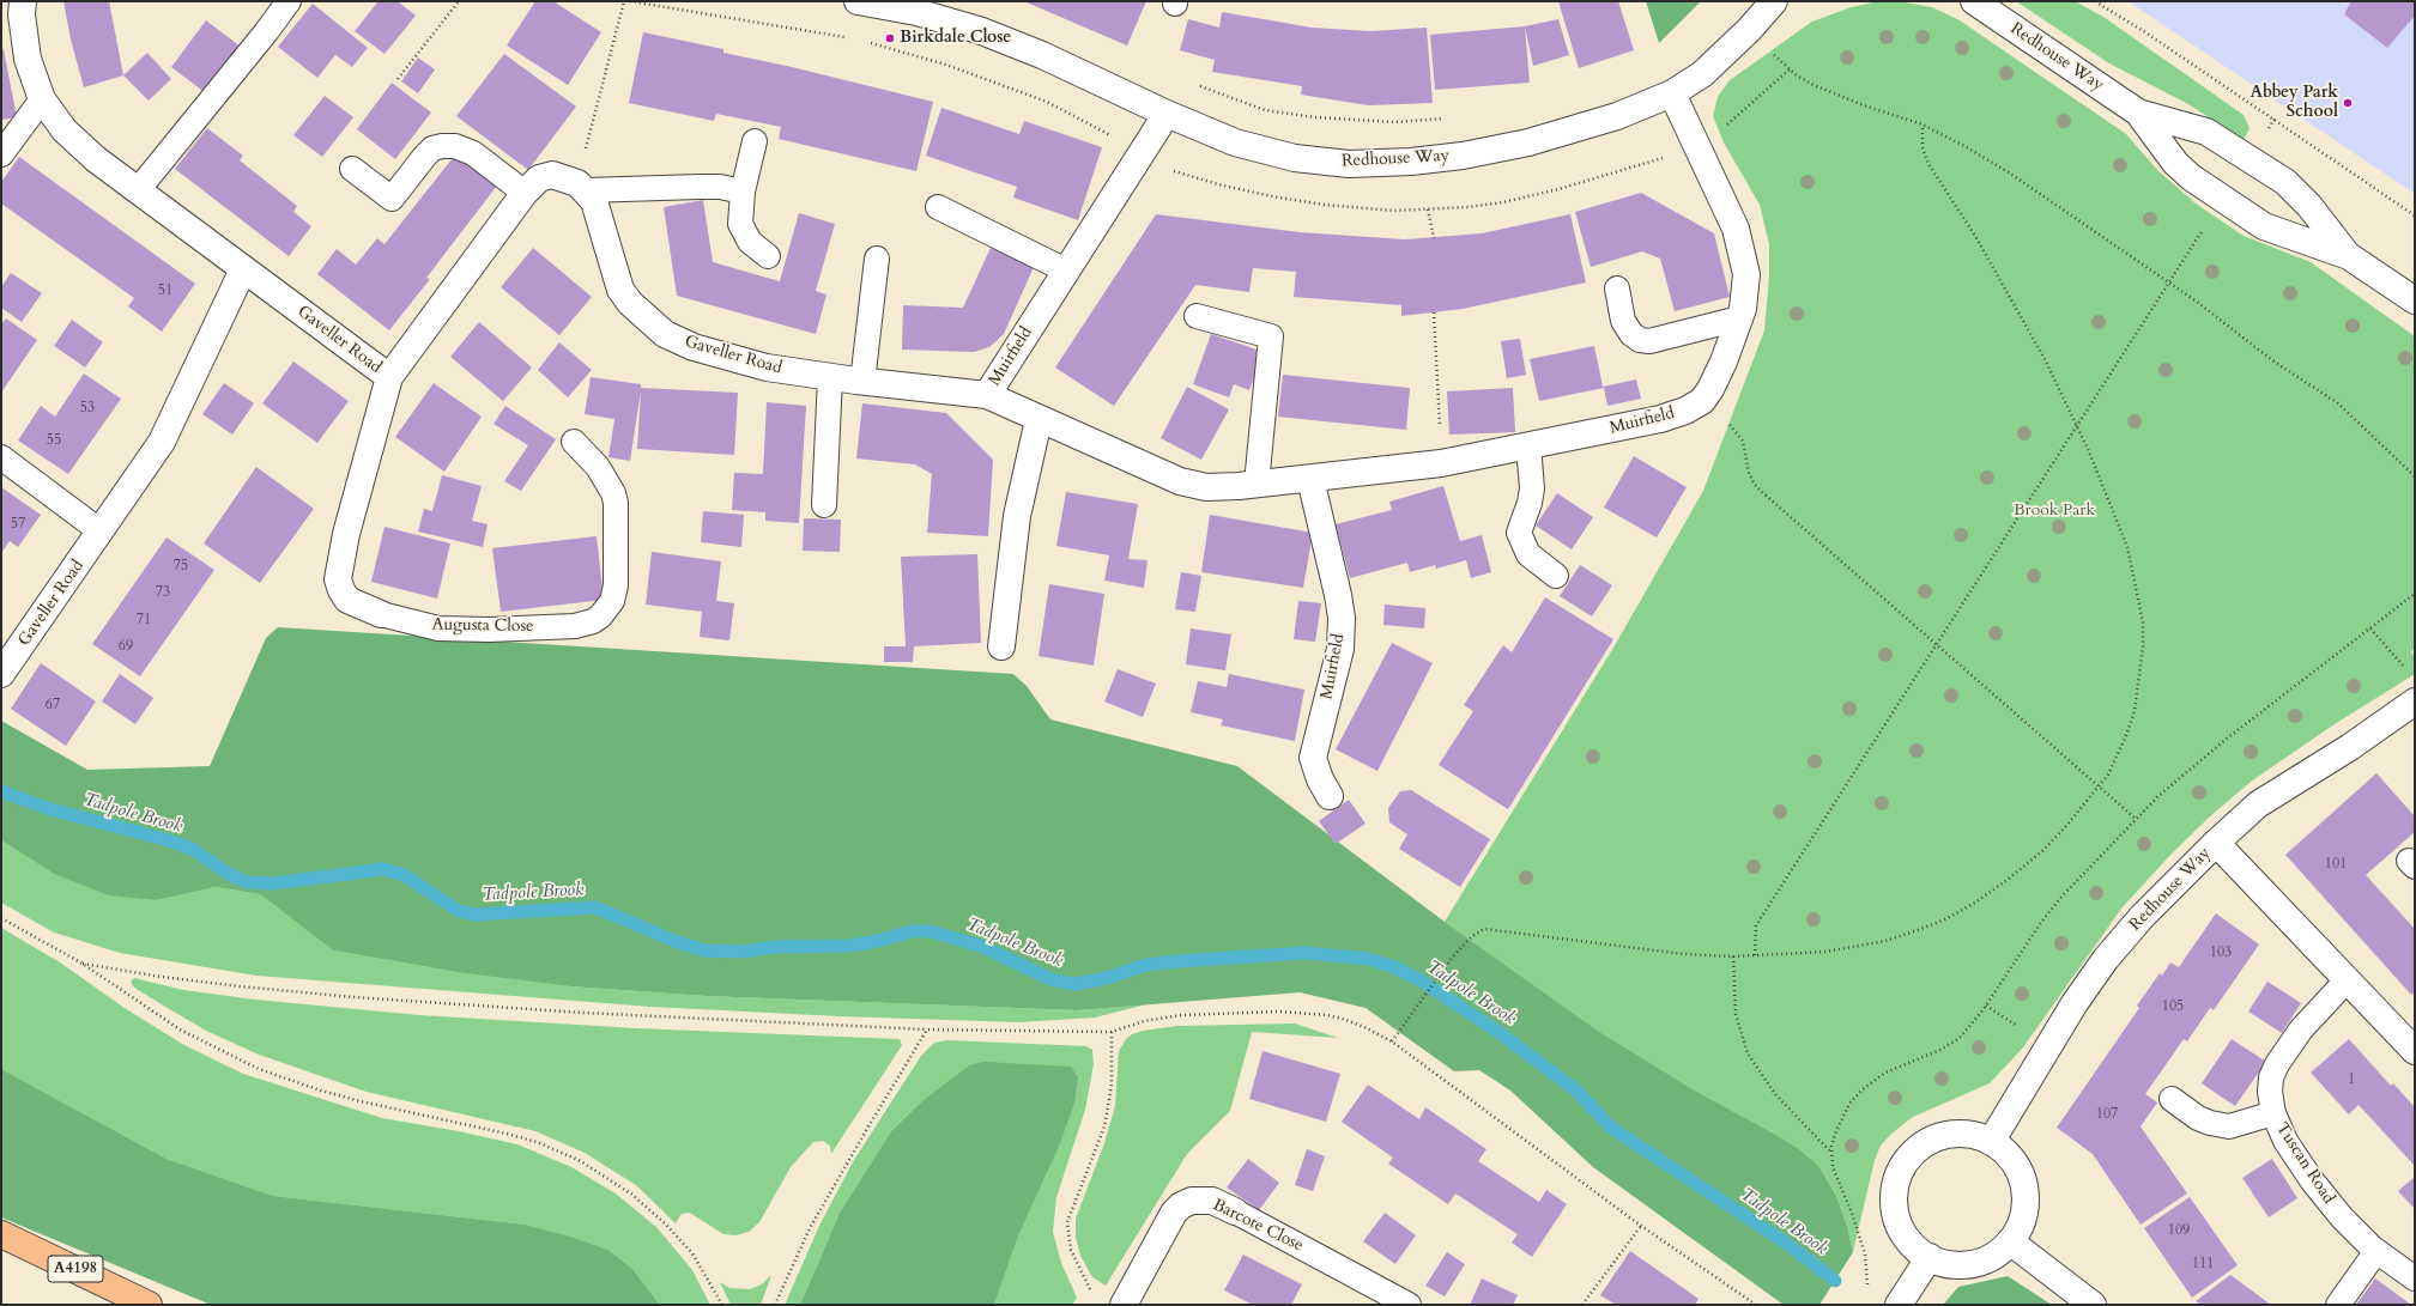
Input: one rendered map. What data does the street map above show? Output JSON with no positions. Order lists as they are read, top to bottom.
{
  "streets": {
    "main road": ["A4198"],
    "street": [
      "Redhouse Way",
      "Gaveller Road",
      "Muirfield",
      "Augusta Close",
      "Barcote Close"
    ],
    "lane": ["Tuscan Road"]
  },
  "crossings": [
    ["Redhouse Way", "Muirfield"],
    ["Gaveller Road", "Muirfield"],
    ["Gaveller Road", "Augusta Close"]
  ],
  "water": ["Tadpole Brook"],
  "parks": ["Brook Park"],
  "places": ["Birkdale Close", "Abbey Park School"],
  "house_numbers": [
    "51",
    "53",
    "55",
    "57",
    "75",
    "73",
    "71",
    "69",
    "67",
    "101",
    "103",
    "105",
    "1",
    "107",
    "109",
    "111"
  ]
}
